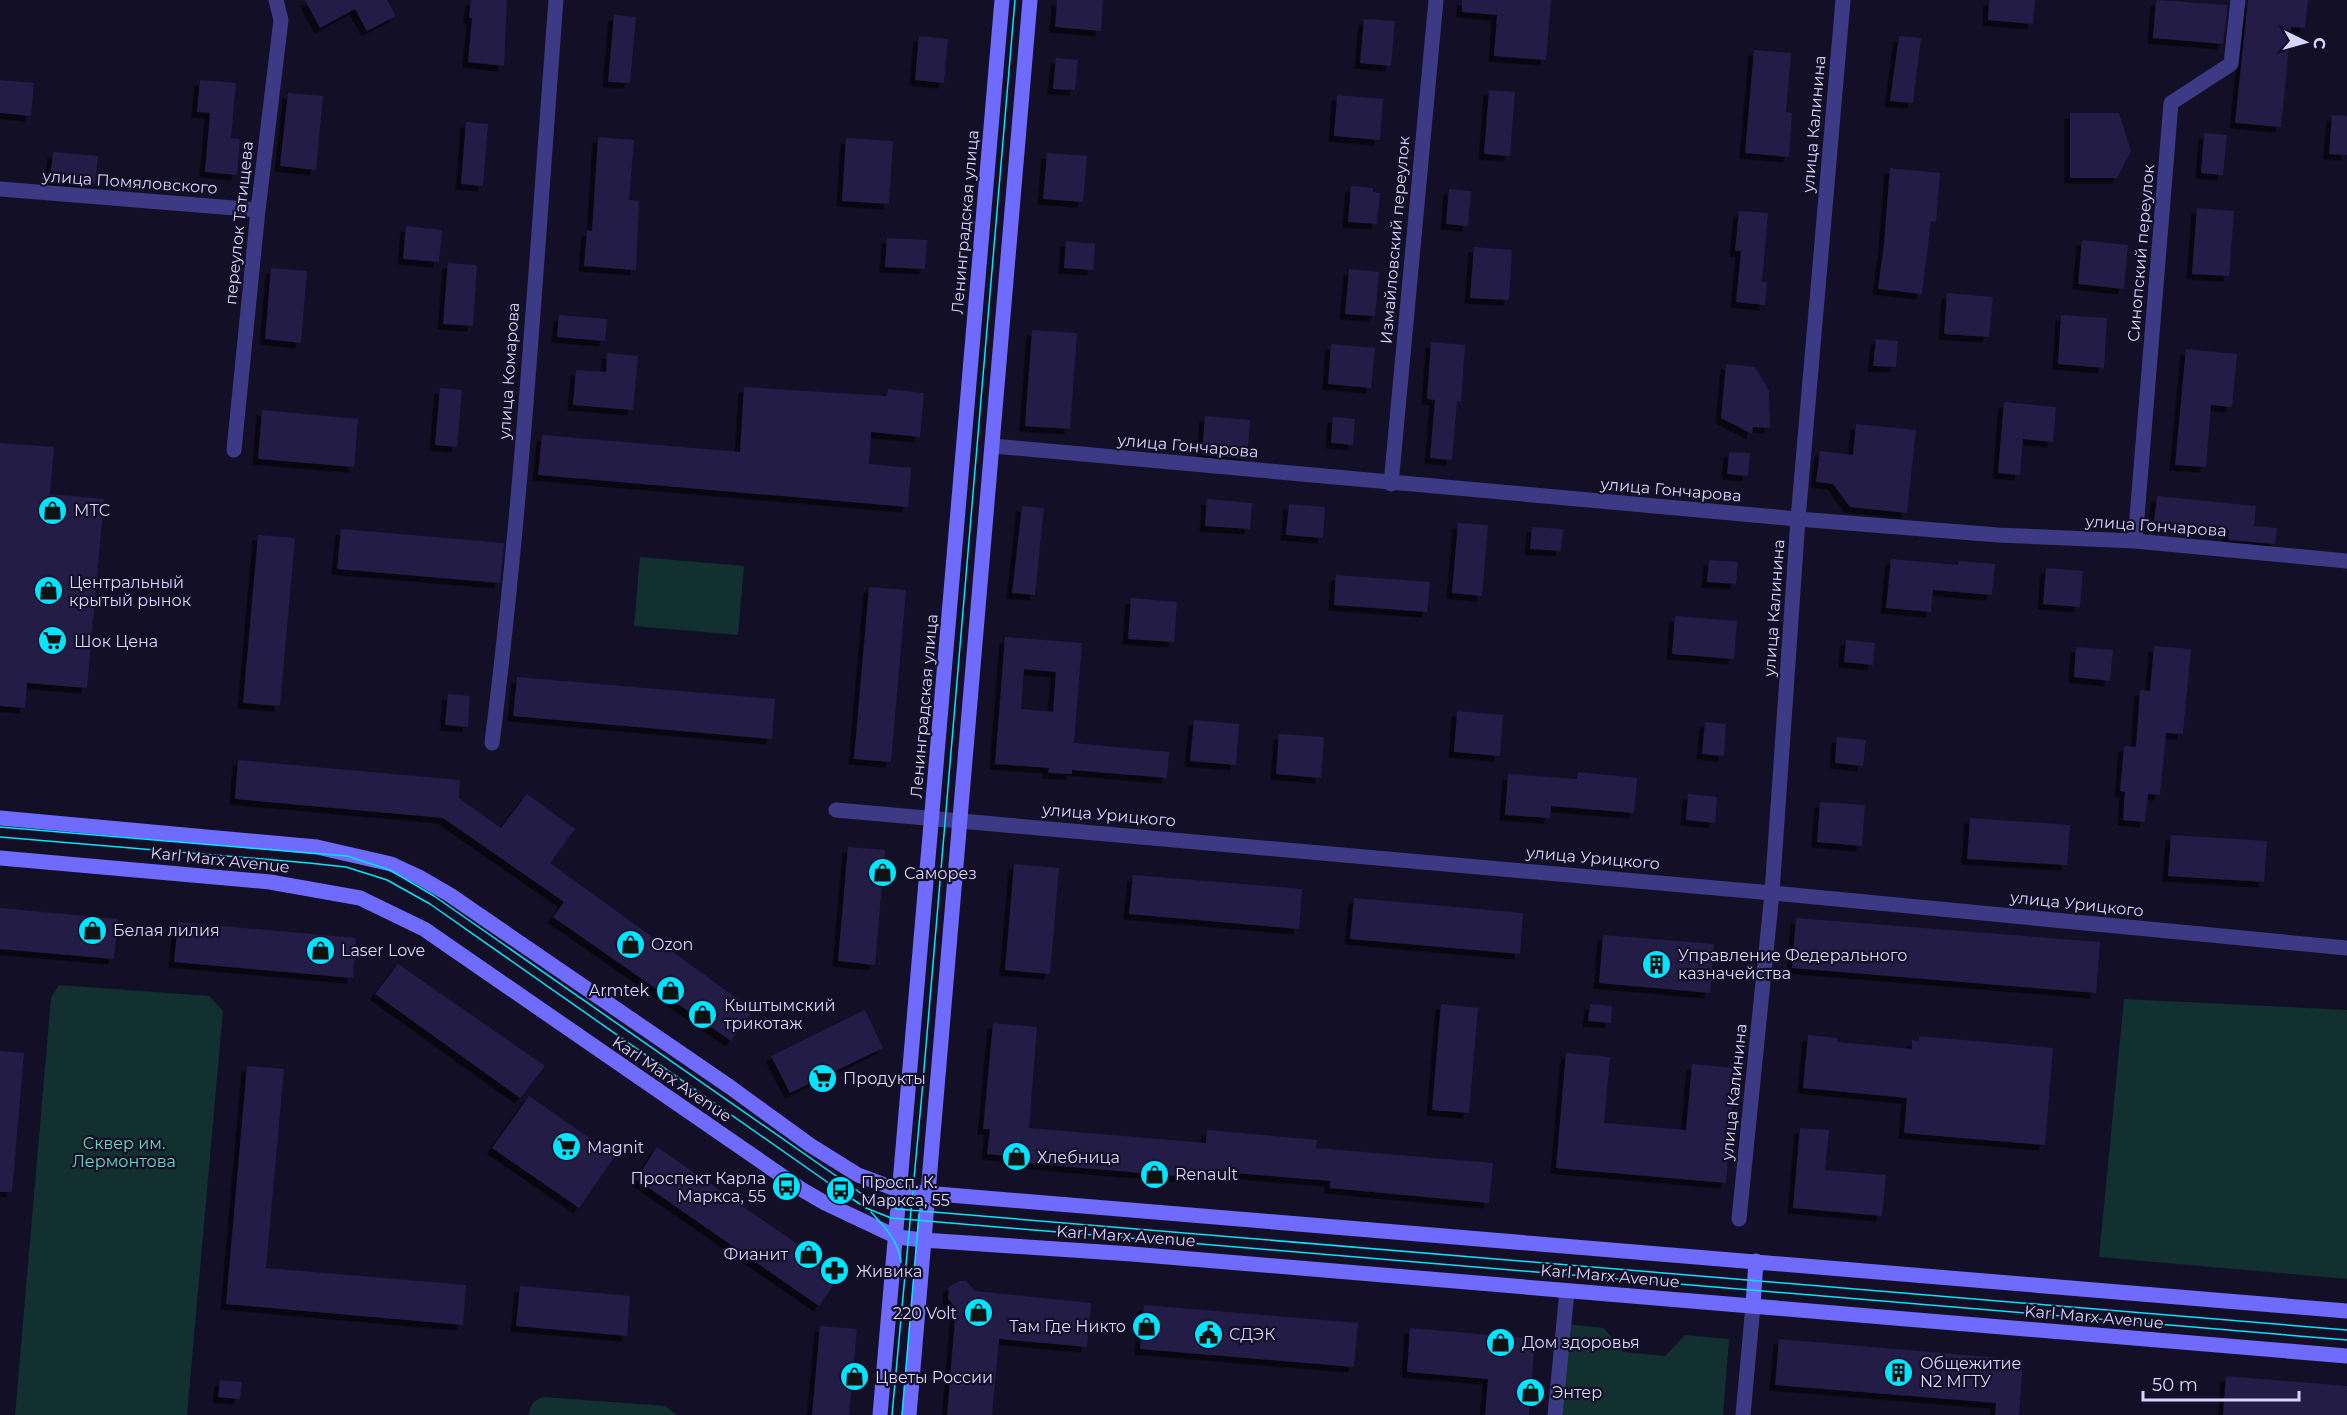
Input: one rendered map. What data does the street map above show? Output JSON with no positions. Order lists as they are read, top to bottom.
{
  "streets": {
    "main road": ["Ленинградская улица", "Karl Marx Avenue"],
    "street": [
      "улица Калинина",
      "улица Помяловского",
      "переулок Татищева",
      "Измайловский переулок",
      "Синопский переулок",
      "улица Комарова",
      "улица Гончарова",
      "улица Урицкого"
    ]
  },
  "crossings": [
    ["улица Калинина", "улица Гончарова"],
    ["улица Калинина", "улица Урицкого"],
    ["улица Помяловского", "переулок Татищева"],
    ["Ленинградская улица", "улица Урицкого"],
    ["Ленинградская улица", "Karl Marx Avenue"],
    ["Измайловский переулок", "улица Гончарова"],
    ["Синопский переулок", "улица Гончарова"]
  ],
  "parks": ["Сквер им. Лермонтова"],
  "places": {
    "shop": [
      "МТС",
      "Центральный крытый рынок",
      "Саморез",
      "Белая лилия",
      "Ozon",
      "Laser Love",
      "Armtek",
      "Кыштымский трикотаж",
      "Хлебница",
      "Renault",
      "Фианит",
      "220 Volt",
      "Там Где Никто",
      "Дом здоровья",
      "Цветы России",
      "Энтер"
    ],
    "supermarket": ["Шок Цена", "Продукты", "Magnit"],
    "building": ["Управление Федерального казначейства", "Общежитие N2 МГТУ"],
    "bus stop": ["Проспект Карла Маркса, 55", "Просп. К. Маркса, 55"],
    "pharmacy": ["Живика"],
    "public building": ["СДЭК"]
  },
  "scale_bar": "50 m",
  "north": "right"
}
